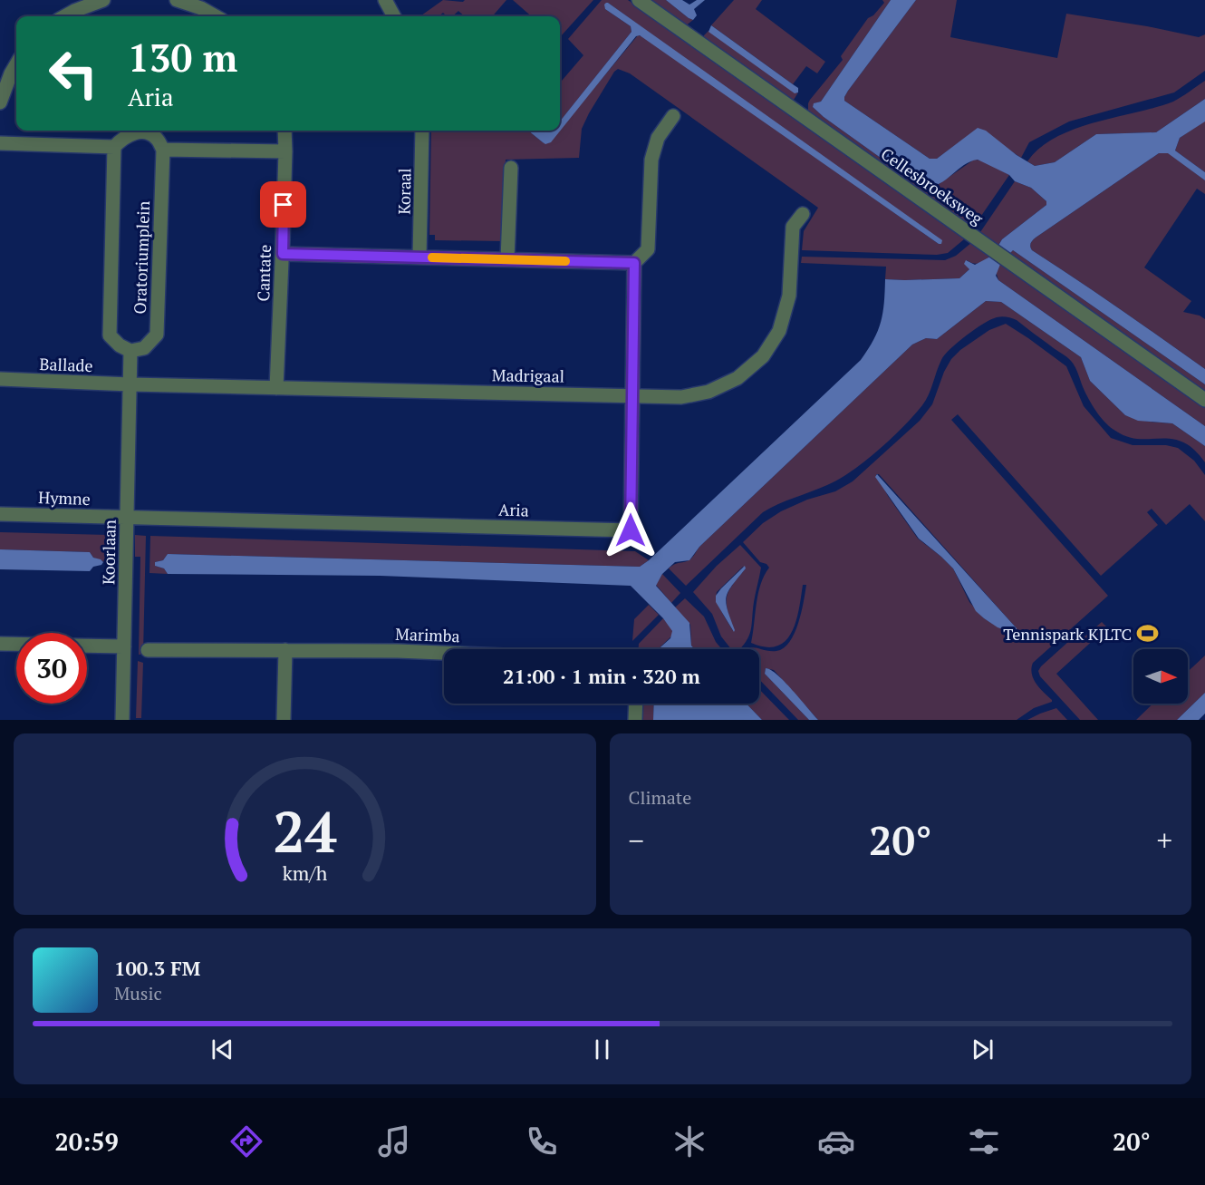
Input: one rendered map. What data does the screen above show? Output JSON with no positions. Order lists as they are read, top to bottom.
{
  "streets": {
    "street": [
      "Cellesbroeksweg",
      "Koraal",
      "Oratoriumplein",
      "Cantate",
      "Ballade",
      "Madrigaal",
      "Hymne",
      "Aria",
      "Koorlaan",
      "Marimba"
    ]
  },
  "crossings": [
    ["Cantate", "Madrigaal"],
    ["Ballade", "Madrigaal"],
    ["Ballade", "Koorlaan"],
    ["Madrigaal", "Aria"],
    ["Madrigaal", "Koorlaan"],
    ["Hymne", "Aria"],
    ["Hymne", "Koorlaan"],
    ["Aria", "Koorlaan"]
  ],
  "places": {
    "sports": ["Tennispark KJLTC"]
  },
  "north": "right",
  "page": {
    "turn": ["130 m", "Aria"],
    "limit": "30",
    "trip": "21:00 · 1 min · 320 m",
    "tile": "Climate",
    "heat": ["−", "20°", "+"],
    "song": ["100.3 FM", "Music"],
    "tabs": ["20:59", "20°"],
    "gauge": ["24", "km/h"]
  }
}
